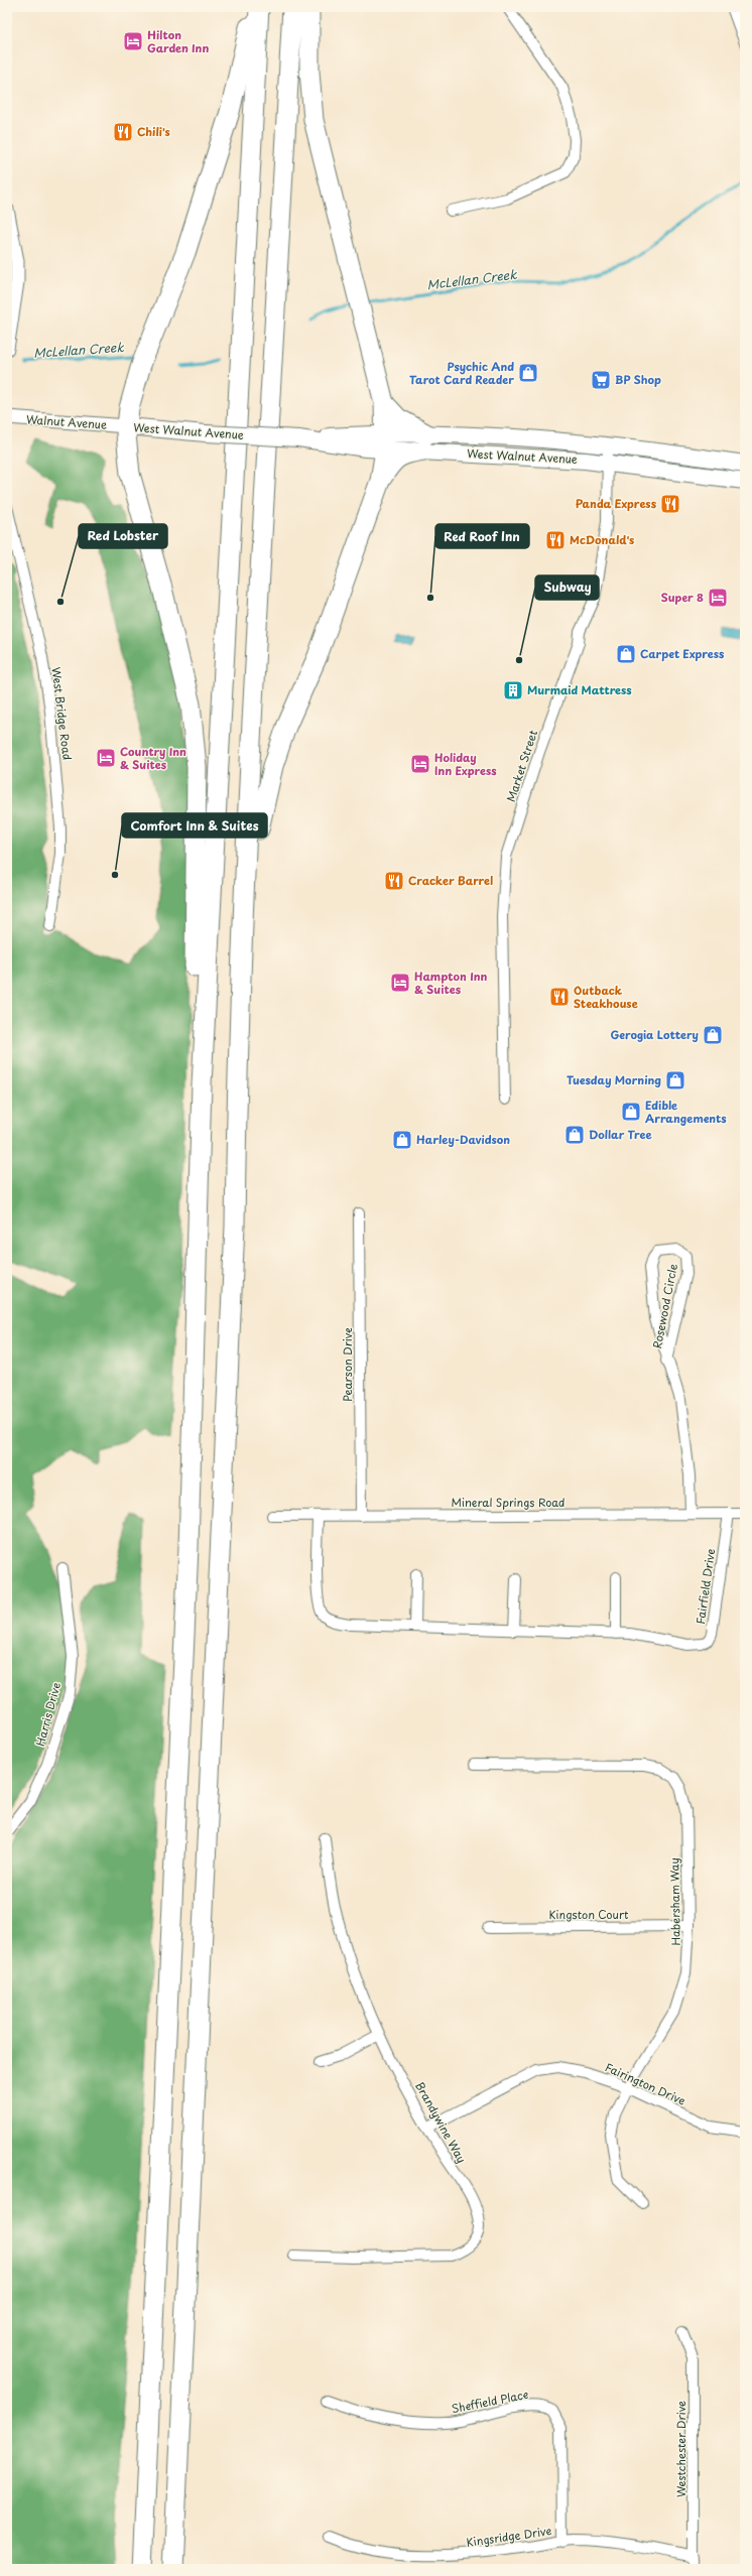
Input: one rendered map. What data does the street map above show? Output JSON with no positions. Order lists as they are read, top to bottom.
{
  "streets": {
    "main road": ["West Walnut Avenue"],
    "street": [
      "Walnut Avenue",
      "West Bridge Road",
      "Market Street",
      "Rosewood Circle",
      "Pearson Drive",
      "Mineral Springs Road",
      "Fairfield Drive",
      "Harris Drive",
      "Habersham Way",
      "Kingston Court",
      "Fairington Drive",
      "Brandywine Way",
      "Sheffield Place",
      "Westchester Drive",
      "Kingsridge Drive"
    ]
  },
  "crossings": [
    ["Walnut Avenue", "West Walnut Avenue"],
    ["West Walnut Avenue", "Market Street"],
    ["Rosewood Circle", "Mineral Springs Road"],
    ["Pearson Drive", "Mineral Springs Road"],
    ["Mineral Springs Road", "Fairfield Drive"],
    ["Habersham Way", "Kingston Court"],
    ["Habersham Way", "Fairington Drive"],
    ["Fairington Drive", "Brandywine Way"],
    ["Sheffield Place", "Kingsridge Drive"],
    ["Westchester Drive", "Kingsridge Drive"]
  ],
  "water": ["McLellan Creek"],
  "places": {
    "hotel": [
      "Hilton Garden Inn",
      "Super 8",
      "Country Inn & Suites",
      "Holiday Inn Express",
      "Hampton Inn & Suites"
    ],
    "restaurant": [
      "Chili's",
      "Panda Express",
      "McDonald's",
      "Cracker Barrel",
      "Outback Steakhouse"
    ],
    "shop": [
      "Psychic And Tarot Card Reader",
      "Carpet Express",
      "Gerogia Lottery",
      "Tuesday Morning",
      "Edible Arrangements",
      "Dollar Tree",
      "Harley-Davidson"
    ],
    "supermarket": ["BP Shop"],
    "other": [
      "Red Roof Inn",
      "Red Lobster",
      "Subway",
      "Comfort Inn & Suites"
    ],
    "building": ["Murmaid Mattress"]
  }
}
